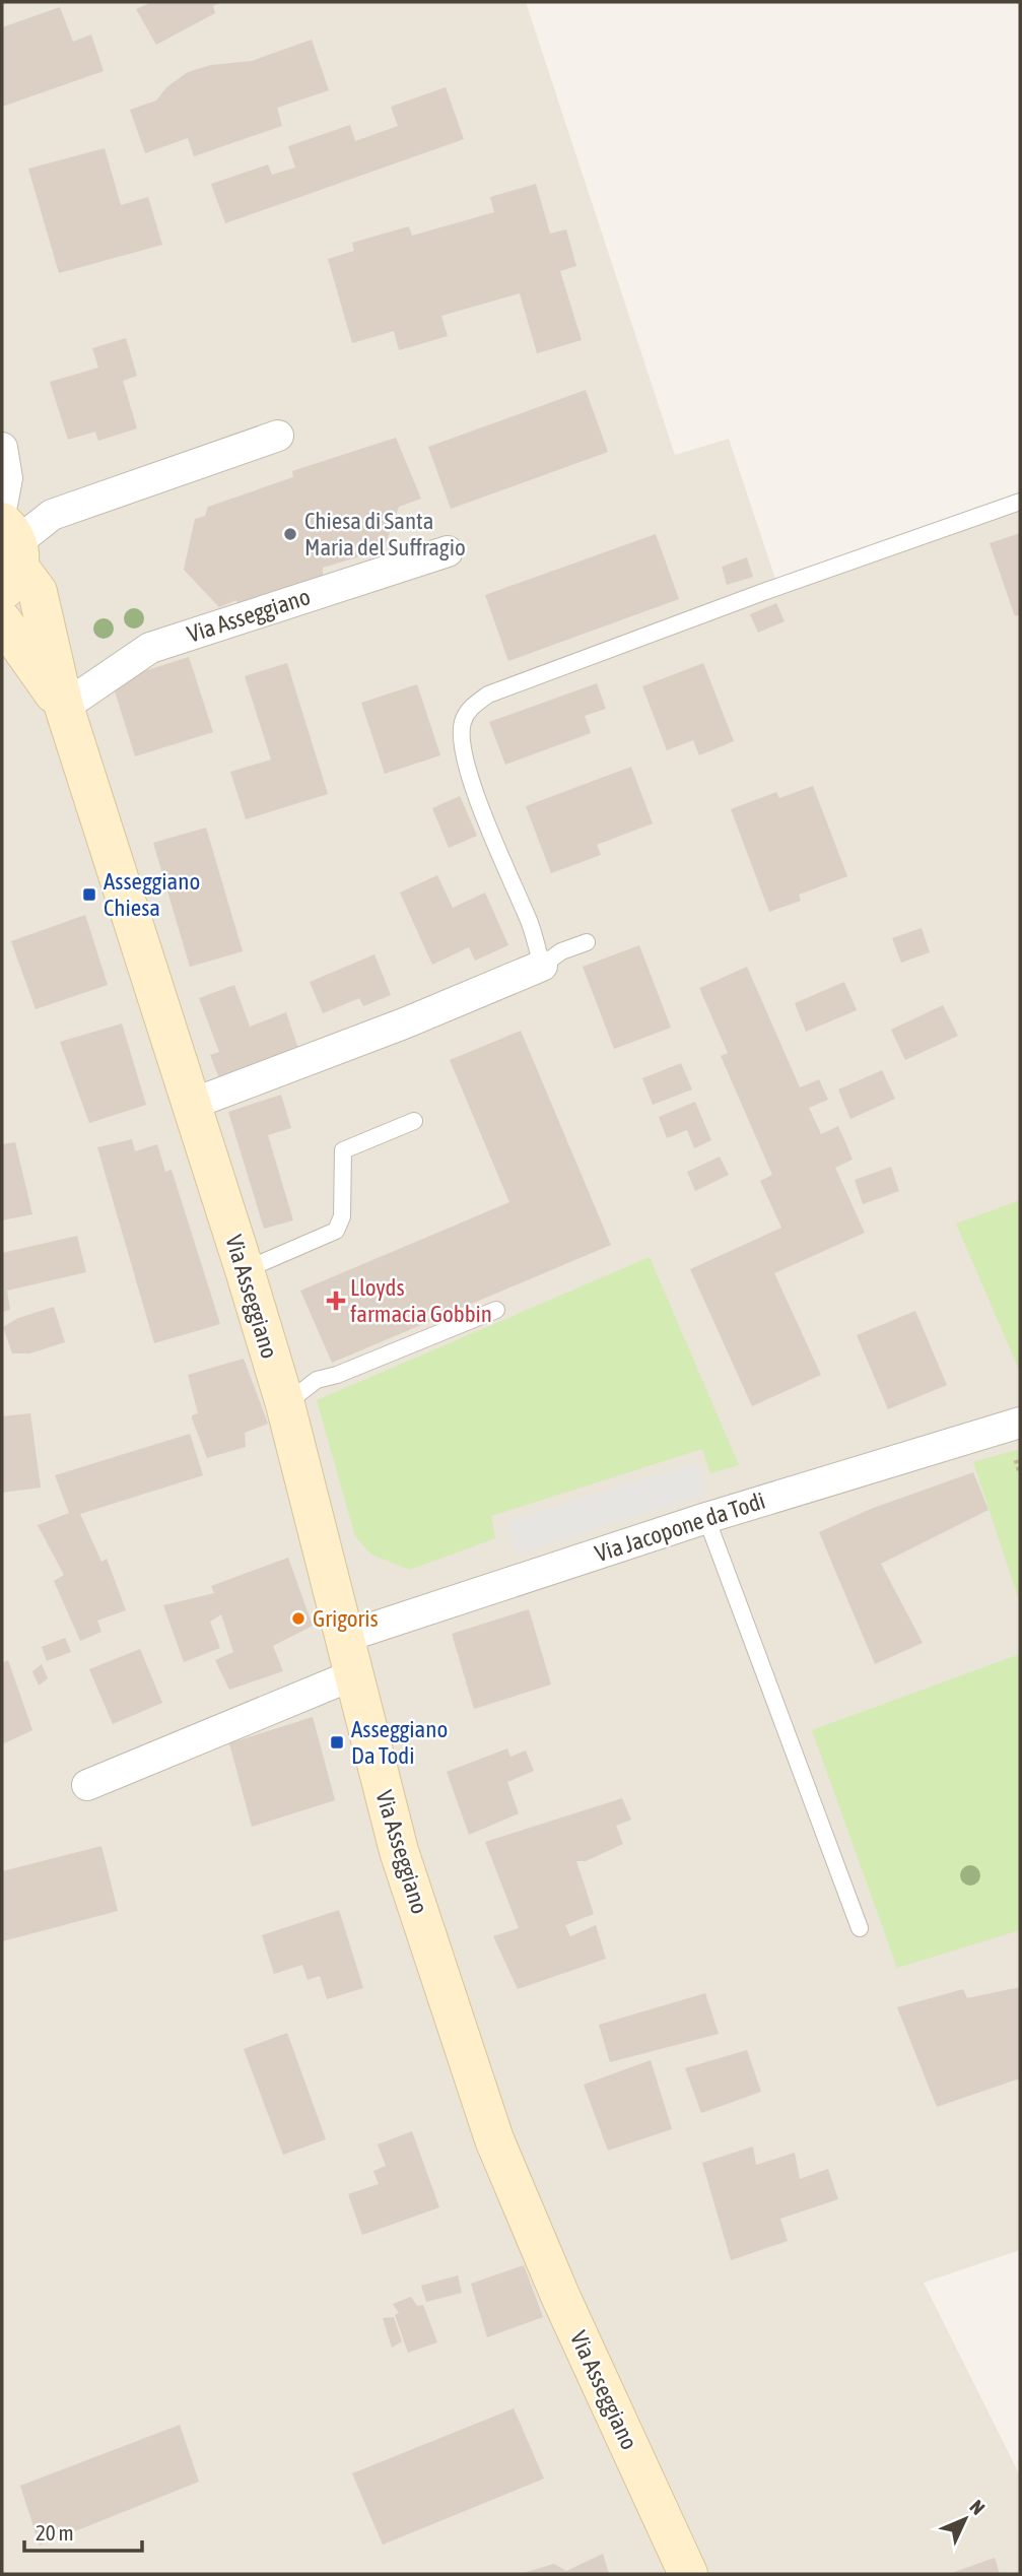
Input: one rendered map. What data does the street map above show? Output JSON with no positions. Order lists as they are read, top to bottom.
{
  "streets": {
    "street": ["Via Asseggiano", "Via Jacopone da Todi"]
  },
  "crossings": [
    ["Via Asseggiano", "Via Jacopone da Todi"]
  ],
  "places": {
    "other": ["Chiesa di Santa Maria del Suffragio", "Grigoris"],
    "transit": ["Asseggiano Chiesa", "Asseggiano Da Todi"],
    "health": ["Lloyds farmacia Gobbin"]
  },
  "scale_bar": "20 m",
  "north": "top right"
}
